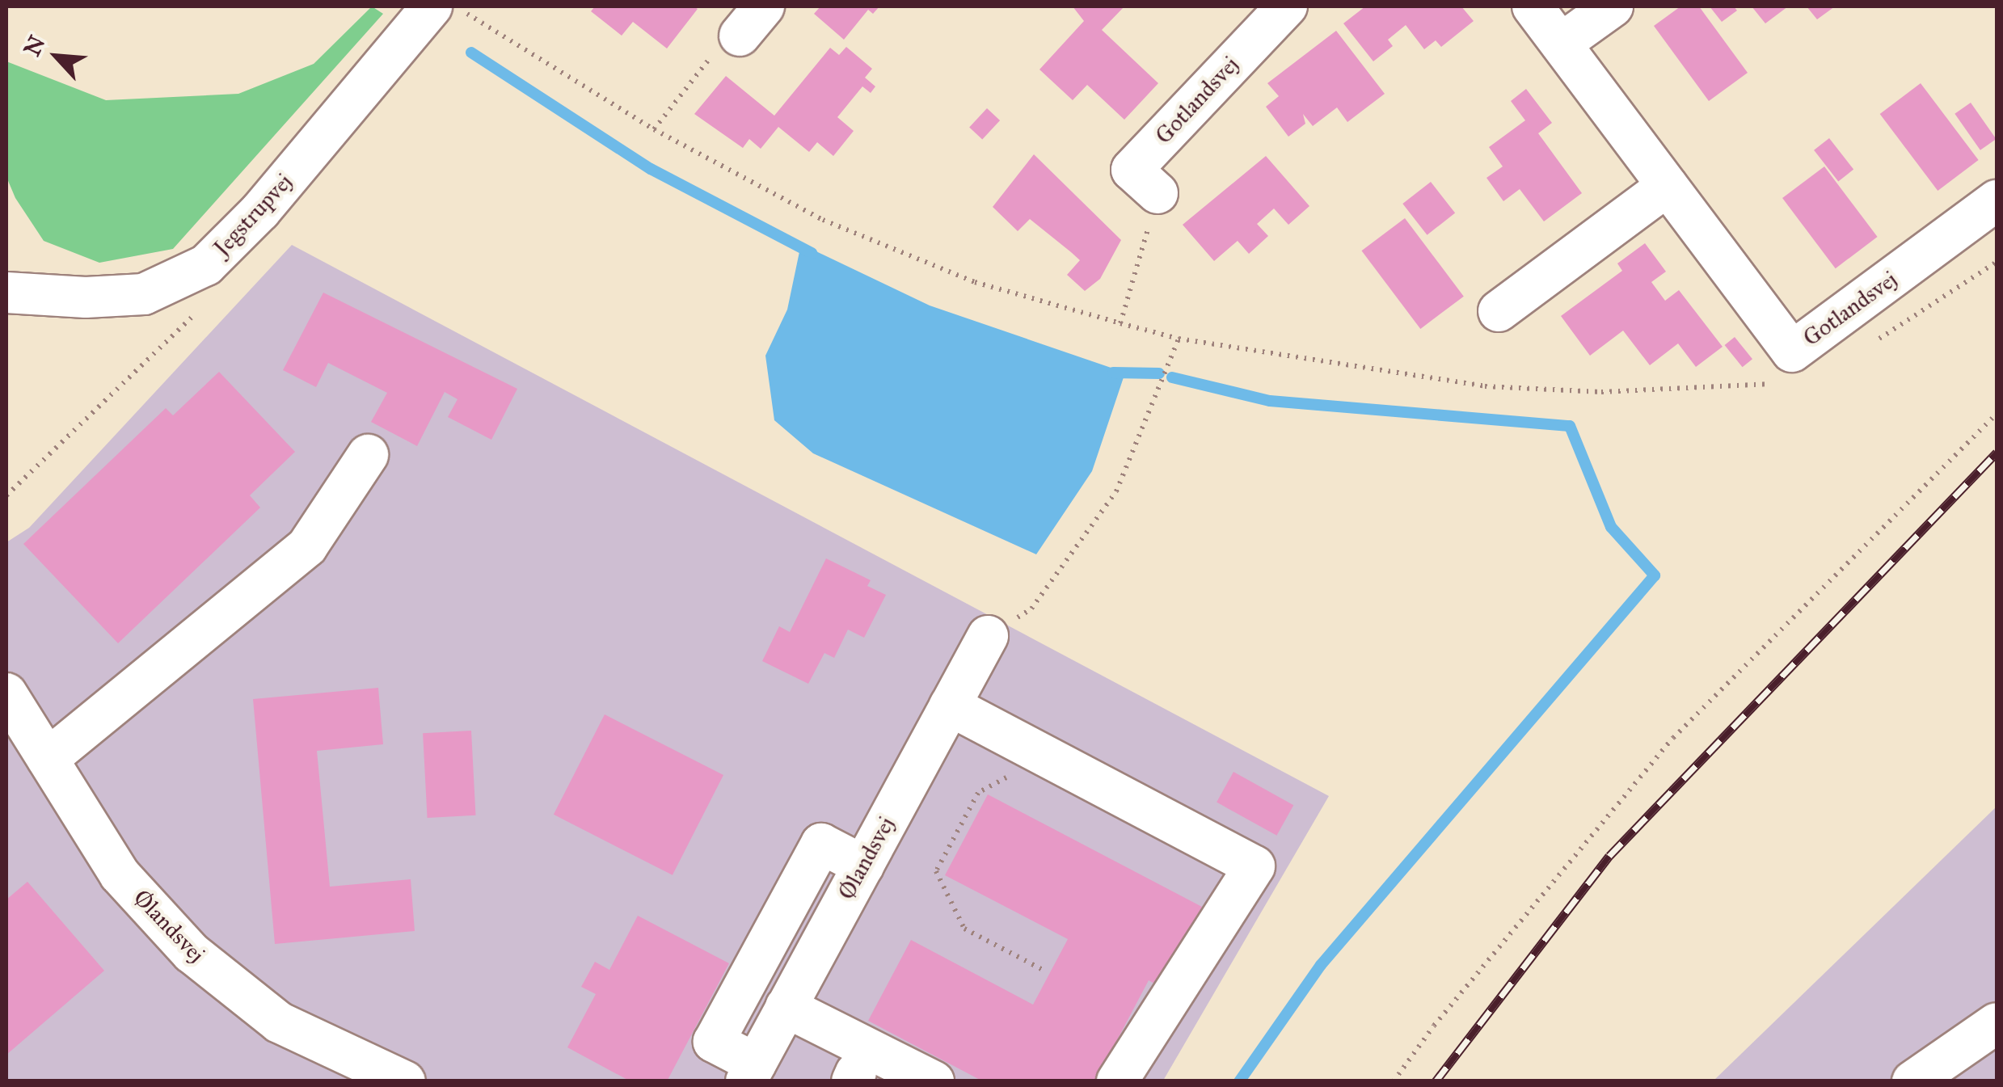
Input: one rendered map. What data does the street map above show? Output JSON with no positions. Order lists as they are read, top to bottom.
{
  "streets": {
    "street": ["Gotlandsvej", "Jegstrupvej", "Ølandsvej"]
  },
  "north": "top left"
}
